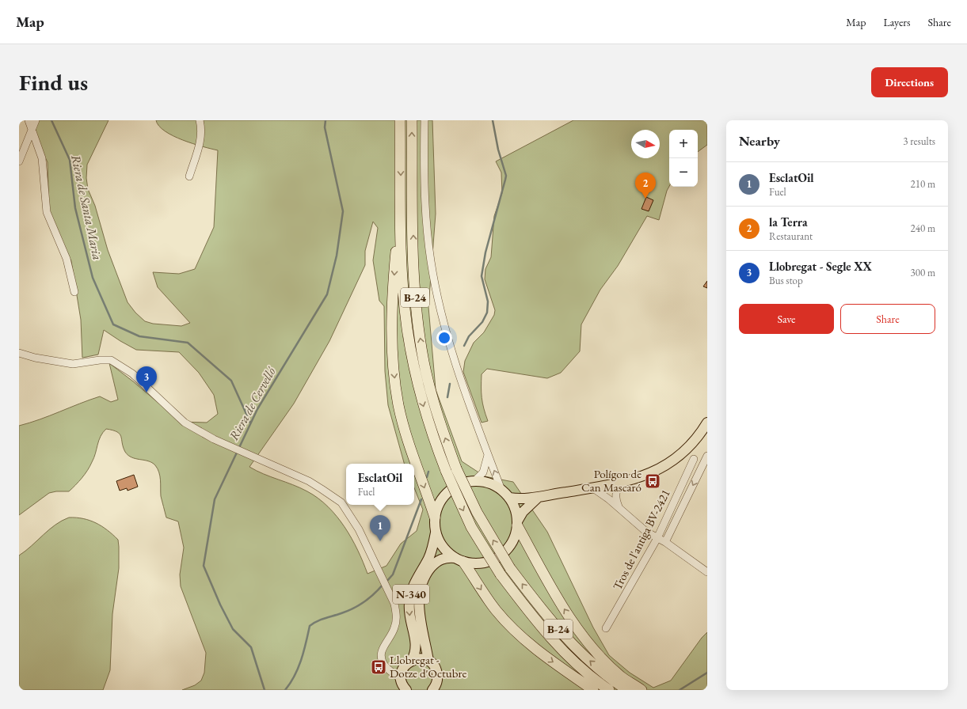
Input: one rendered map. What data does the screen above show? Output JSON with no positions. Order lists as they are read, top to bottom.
{
  "streets": {
    "highway": ["B-24"],
    "main road": ["N-340"],
    "street": ["Tros de l'antiga BV-2421"]
  },
  "water": ["Riera de Santa Maria", "Riera de Cervelló"],
  "places": {
    "bus stop": ["Polígon de Can Mascaró", "Llobregat - Dotze d'Octubre"]
  },
  "north": "right",
  "page": {
    "header": "Map",
    "nav": ["Map", "Layers", "Share"],
    "buttons": [
      "Directions",
      ["Save", "Share"]
    ],
    "title": "Find us",
    "heading": ["Nearby", "3 results"],
    "map_buttons": ["+", "−"],
    "list": [
      {
        "mark": "1",
        "name": "EsclatOil",
        "note": "Fuel",
        "value": "210 m"
      },
      {
        "mark": "2",
        "name": "la Terra",
        "note": "Restaurant",
        "value": "240 m"
      },
      {
        "mark": "3",
        "name": "Llobregat - Segle XX",
        "note": "Bus stop",
        "value": "300 m"
      }
    ],
    "pins": ["2", "3", "1"],
    "popup": ["EsclatOil", "Fuel"]
  }
}
